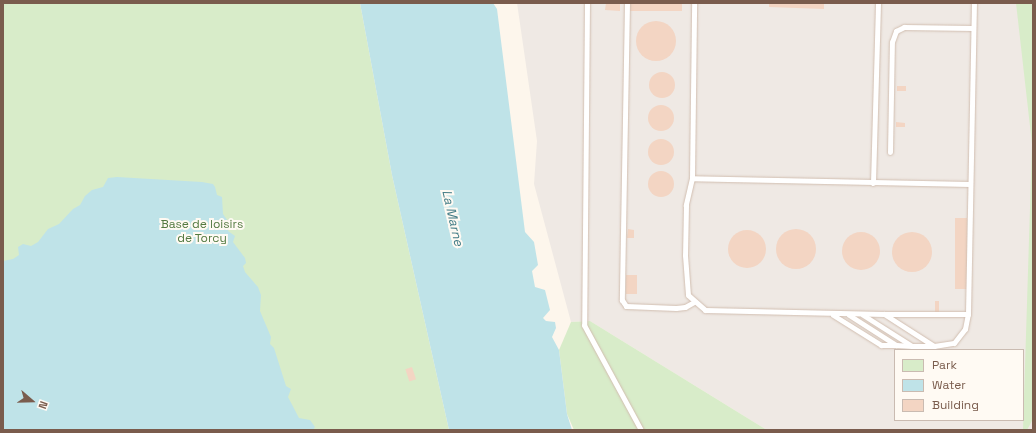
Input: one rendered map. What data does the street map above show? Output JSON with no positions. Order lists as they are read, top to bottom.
{
  "water": ["La Marne"],
  "parks": ["Base de loisirs de Torcy"],
  "legend": ["Park", "Water", "Building"],
  "north": "right"
}
